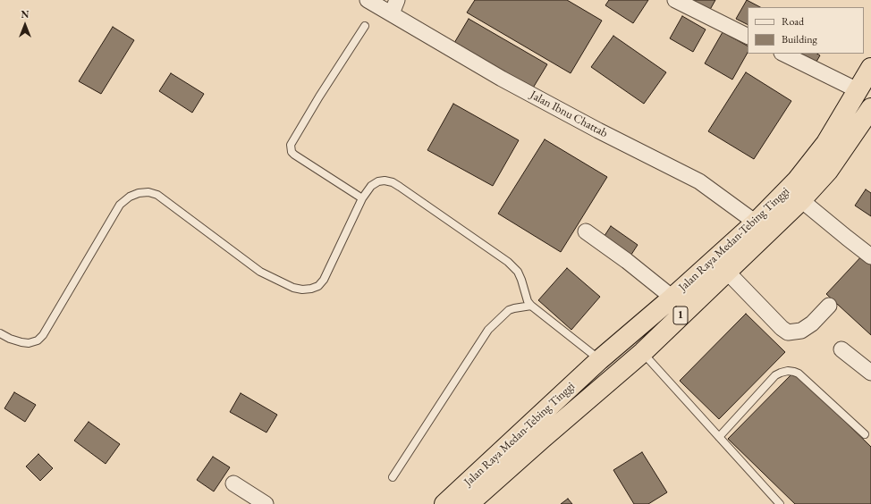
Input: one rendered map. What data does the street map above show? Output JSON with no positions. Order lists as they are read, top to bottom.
{
  "streets": {
    "highway": ["Jalan Raya Medan-Tebing Tinggi", "1"],
    "street": ["Jalan Ibnu Chattab"]
  },
  "crossings": [
    ["Jalan Ibnu Chattab", "Jalan Raya Medan-Tebing Tinggi"]
  ],
  "legend": ["Road", "Building"],
  "north": "top"
}
